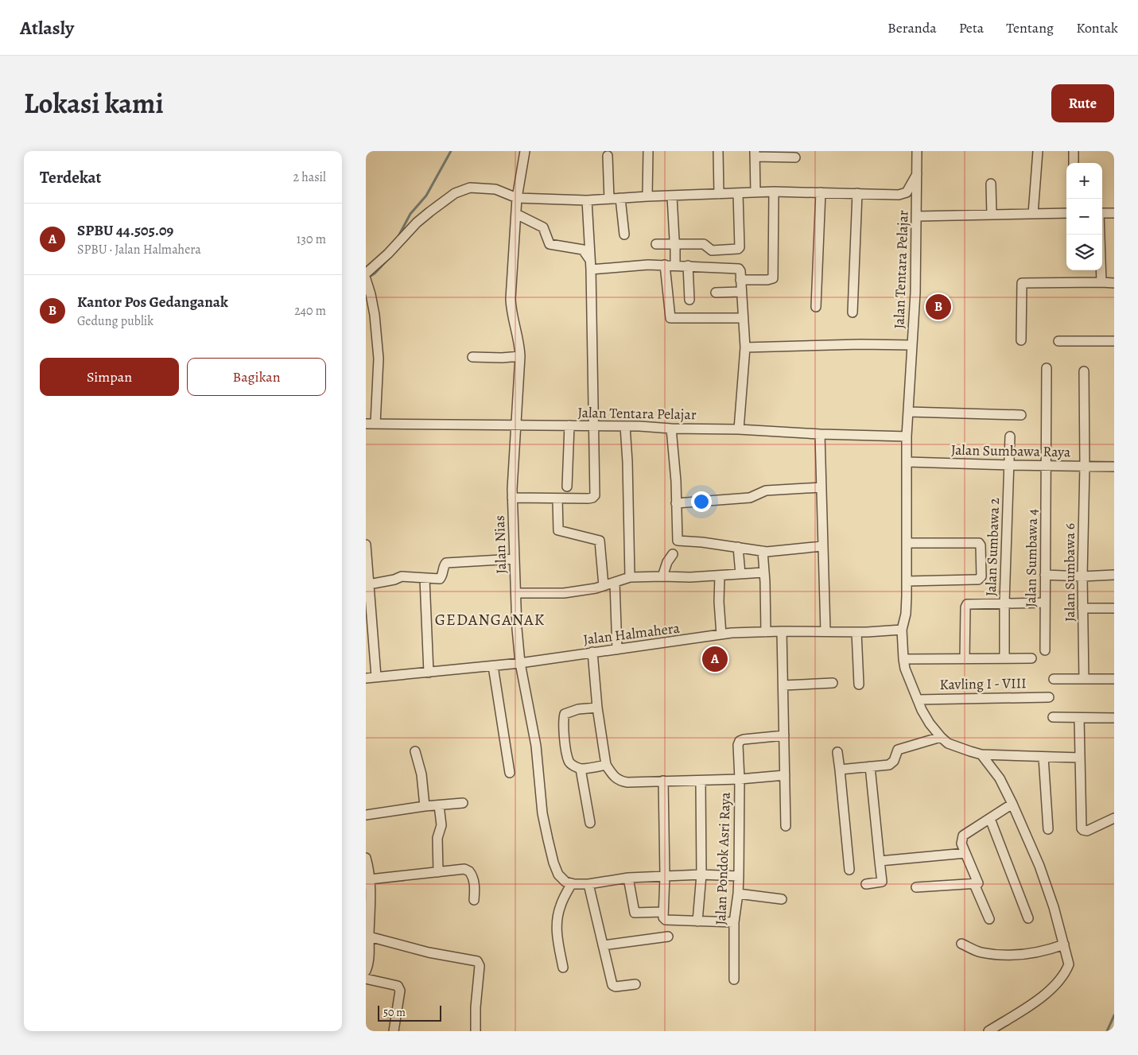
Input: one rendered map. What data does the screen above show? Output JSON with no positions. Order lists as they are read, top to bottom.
{
  "streets": {
    "street": [
      "Jalan Tentara Pelajar",
      "Jalan Sumbawa Raya",
      "Jalan Nias",
      "Jalan Sumbawa 2",
      "Jalan Sumbawa 4",
      "Jalan Sumbawa 6",
      "Jalan Halmahera",
      "Kavling I - VIII",
      "Jalan Pondok Asri Raya"
    ]
  },
  "crossings": [
    ["Jalan Tentara Pelajar", "Jalan Sumbawa Raya"],
    ["Jalan Tentara Pelajar", "Jalan Nias"],
    ["Jalan Tentara Pelajar", "Jalan Halmahera"],
    ["Jalan Tentara Pelajar", "Kavling I - VIII"],
    ["Jalan Sumbawa Raya", "Jalan Sumbawa 2"],
    ["Jalan Sumbawa Raya", "Jalan Sumbawa 4"],
    ["Jalan Sumbawa Raya", "Jalan Sumbawa 6"],
    ["Jalan Nias", "Jalan Halmahera"]
  ],
  "districts": ["GEDANGANAK"],
  "scale_bar": "50 m",
  "page": {
    "header": "Atlasly",
    "nav": [
      "Beranda",
      "Peta",
      "Tentang",
      "Kontak"
    ],
    "title": "Lokasi kami",
    "buttons": [
      "Rute",
      ["Simpan", "Bagikan"]
    ],
    "heading": ["Terdekat", "2 hasil"],
    "map_buttons": ["+", "−"],
    "list": [
      {
        "mark": "A",
        "name": "SPBU 44.505.09",
        "note": "SPBU · Jalan Halmahera",
        "value": "130 m"
      },
      {
        "mark": "B",
        "name": "Kantor Pos Gedanganak",
        "note": "Gedung publik",
        "value": "240 m"
      }
    ],
    "pins": ["B", "A"],
    "scale": "50 m"
  }
}
